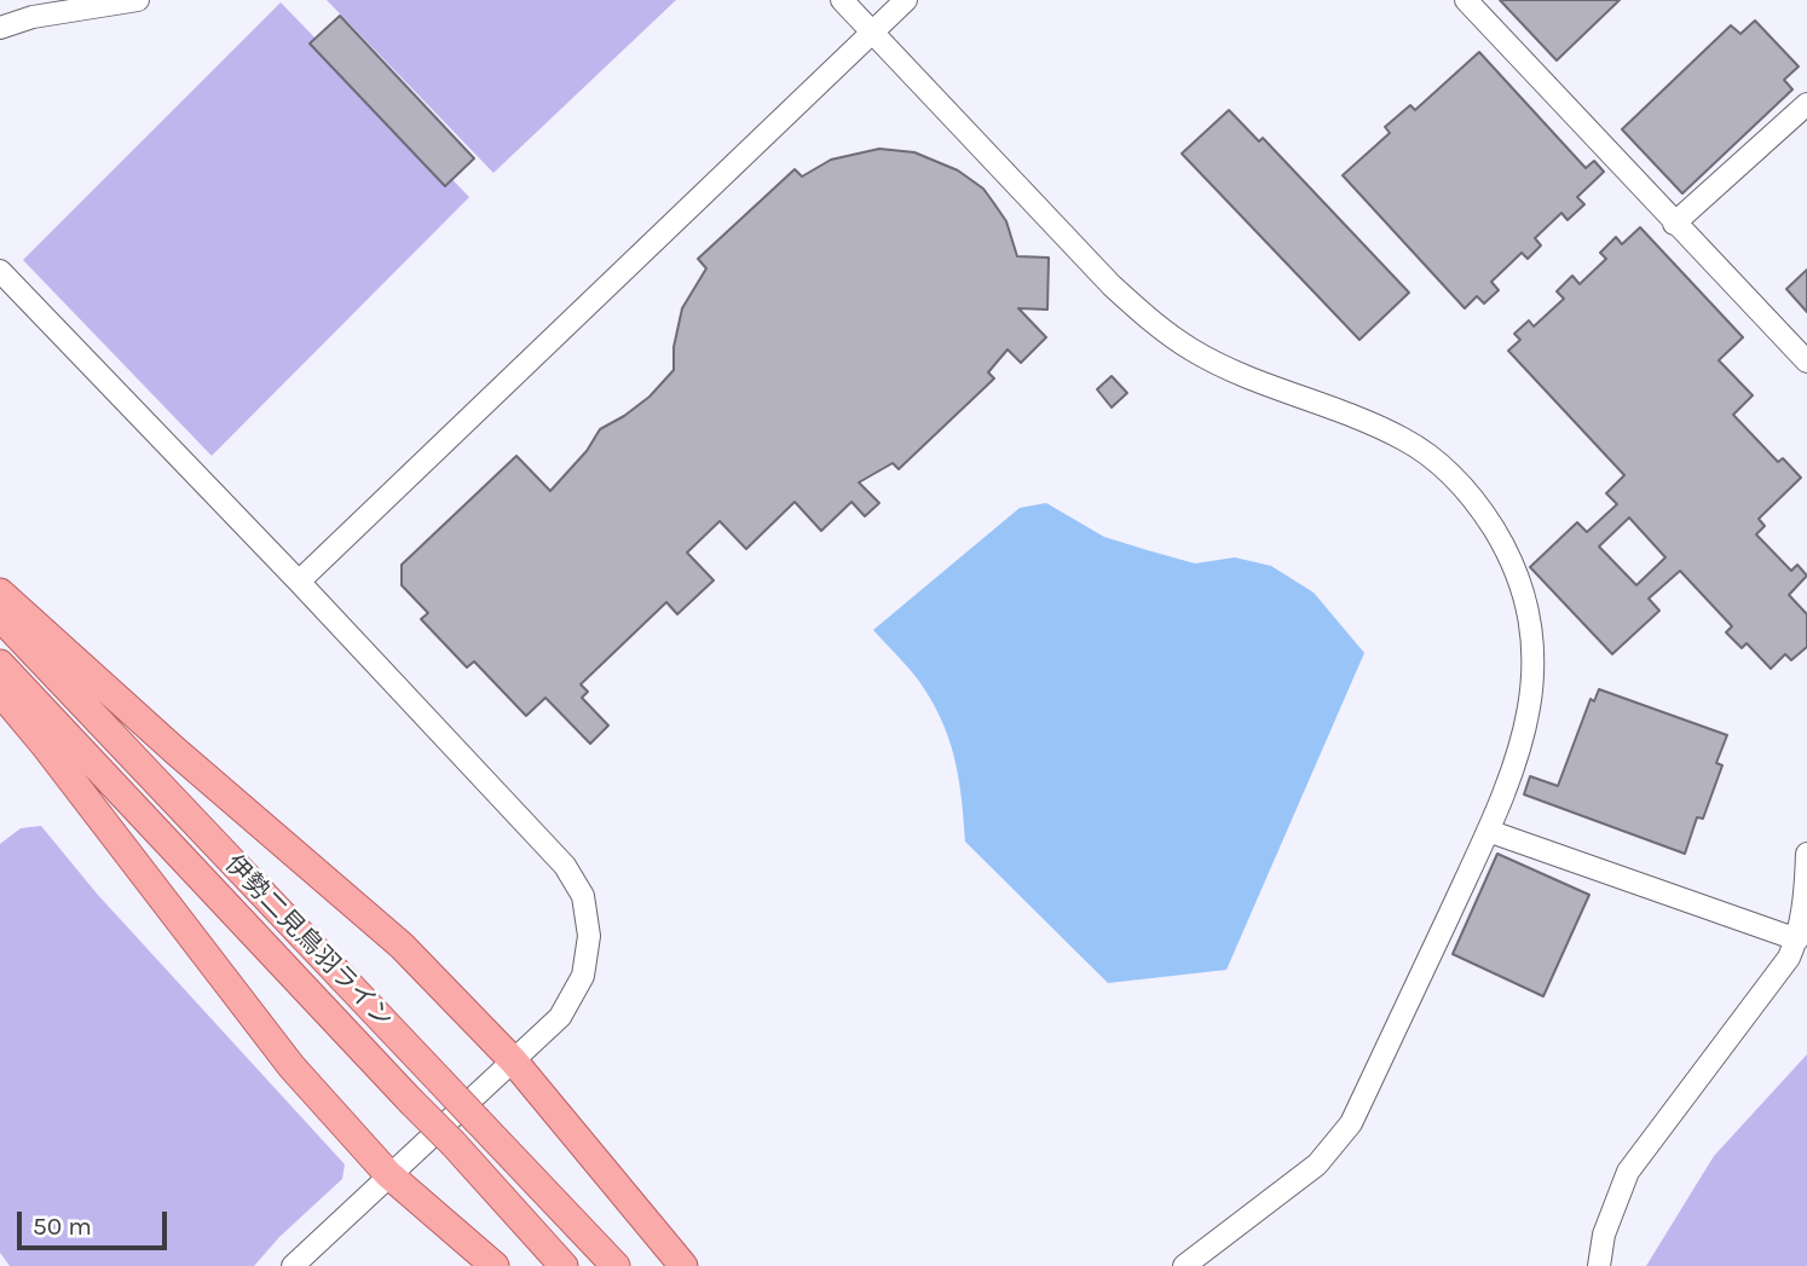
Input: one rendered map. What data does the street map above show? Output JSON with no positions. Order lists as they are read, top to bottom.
{
  "streets": {
    "main road": ["伊勢二見鳥羽ライン"]
  },
  "scale_bar": "50 m"
}
